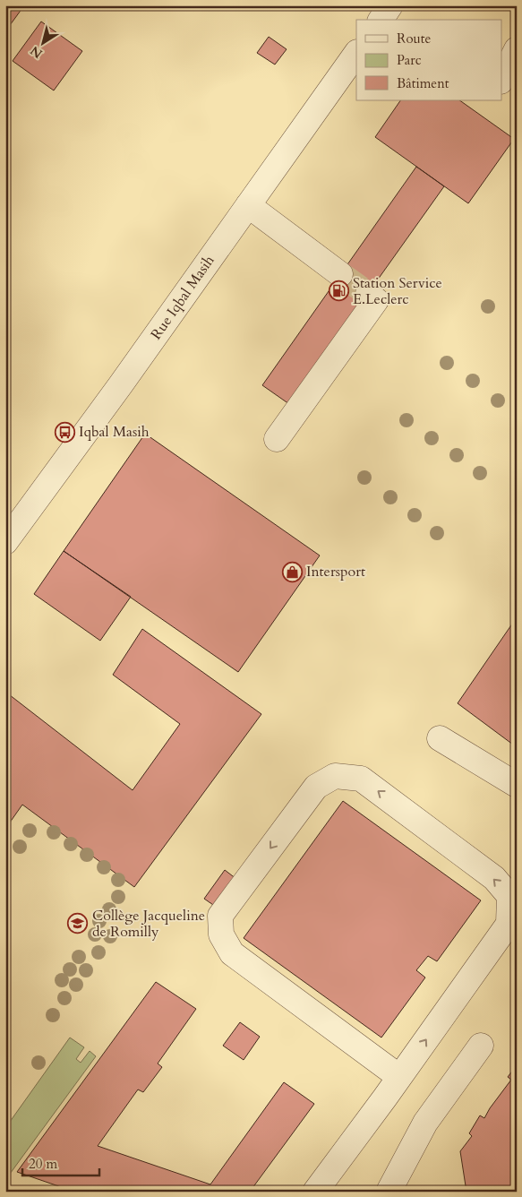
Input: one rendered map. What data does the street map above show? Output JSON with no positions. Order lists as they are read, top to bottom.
{
  "streets": {
    "street": ["Rue Iqbal Masih"]
  },
  "places": {
    "fuel station": ["Station Service E.Leclerc"],
    "bus stop": ["Iqbal Masih"],
    "shop": ["Intersport"],
    "school or university": ["Collège Jacqueline de Romilly"]
  },
  "legend": ["Route", "Parc", "Bâtiment"],
  "scale_bar": "20 m",
  "north": "bottom left"
}
